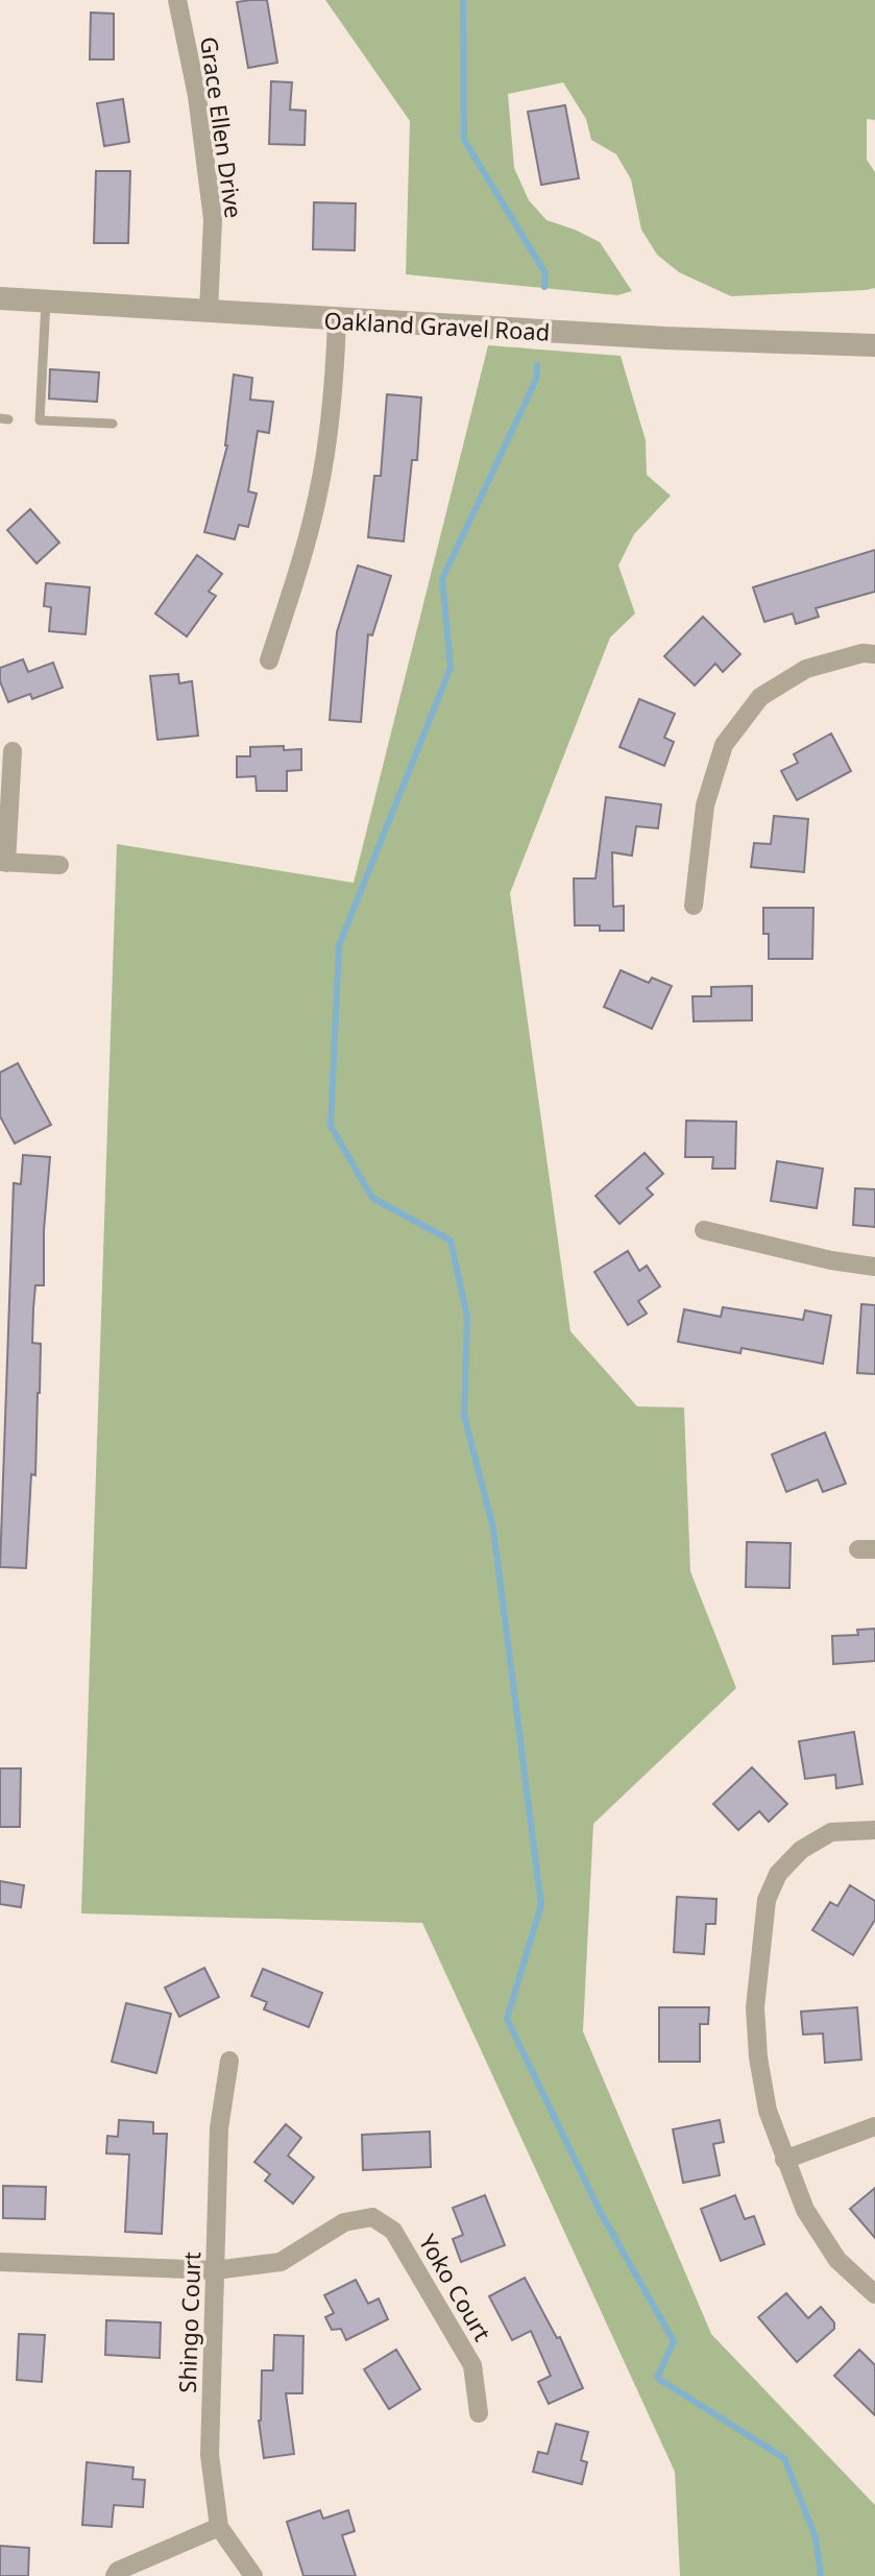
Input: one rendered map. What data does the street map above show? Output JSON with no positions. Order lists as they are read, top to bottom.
{
  "streets": {
    "street": [
      "Grace Ellen Drive",
      "Oakland Gravel Road",
      "Yoko Court",
      "Shingo Court"
    ]
  },
  "crossings": [
    ["Grace Ellen Drive", "Oakland Gravel Road"],
    ["Yoko Court", "Shingo Court"]
  ]
}
